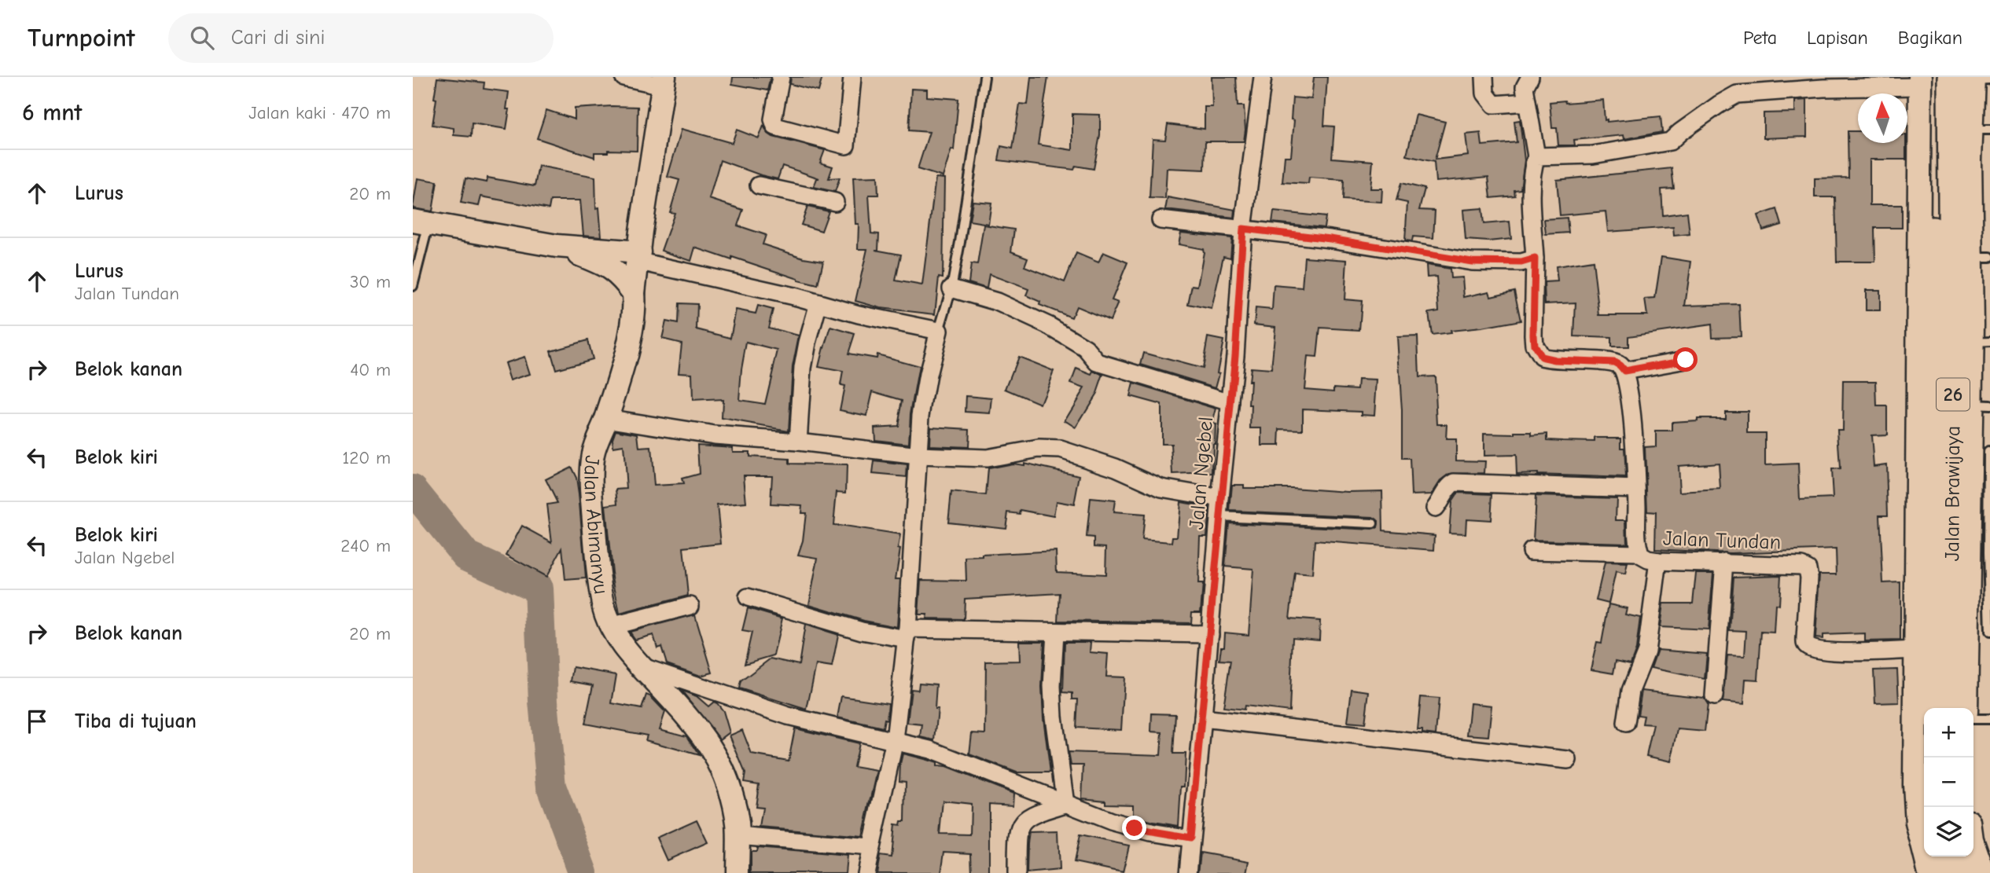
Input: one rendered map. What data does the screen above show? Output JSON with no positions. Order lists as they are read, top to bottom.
{
  "streets": {
    "highway": ["26", "Jalan Brawijaya"],
    "street": ["Jalan Ngebel", "Jalan Abimanyu", "Jalan Tundan"]
  },
  "north": "top",
  "page": {
    "header": "Turnpoint",
    "search": "Cari di sini",
    "nav": ["Peta", "Lapisan", "Bagikan"],
    "heading": ["6 mnt", "Jalan kaki · 470 m"],
    "list": [
      ["Lurus", "20 m"],
      ["Lurus", "Jalan Tundan", "30 m"],
      ["Belok kanan", "40 m"],
      ["Belok kiri", "120 m"],
      ["Belok kiri", "Jalan Ngebel", "240 m"],
      ["Belok kanan", "20 m"],
      "Tiba di tujuan"
    ],
    "map_buttons": ["+", "−"]
  }
}
